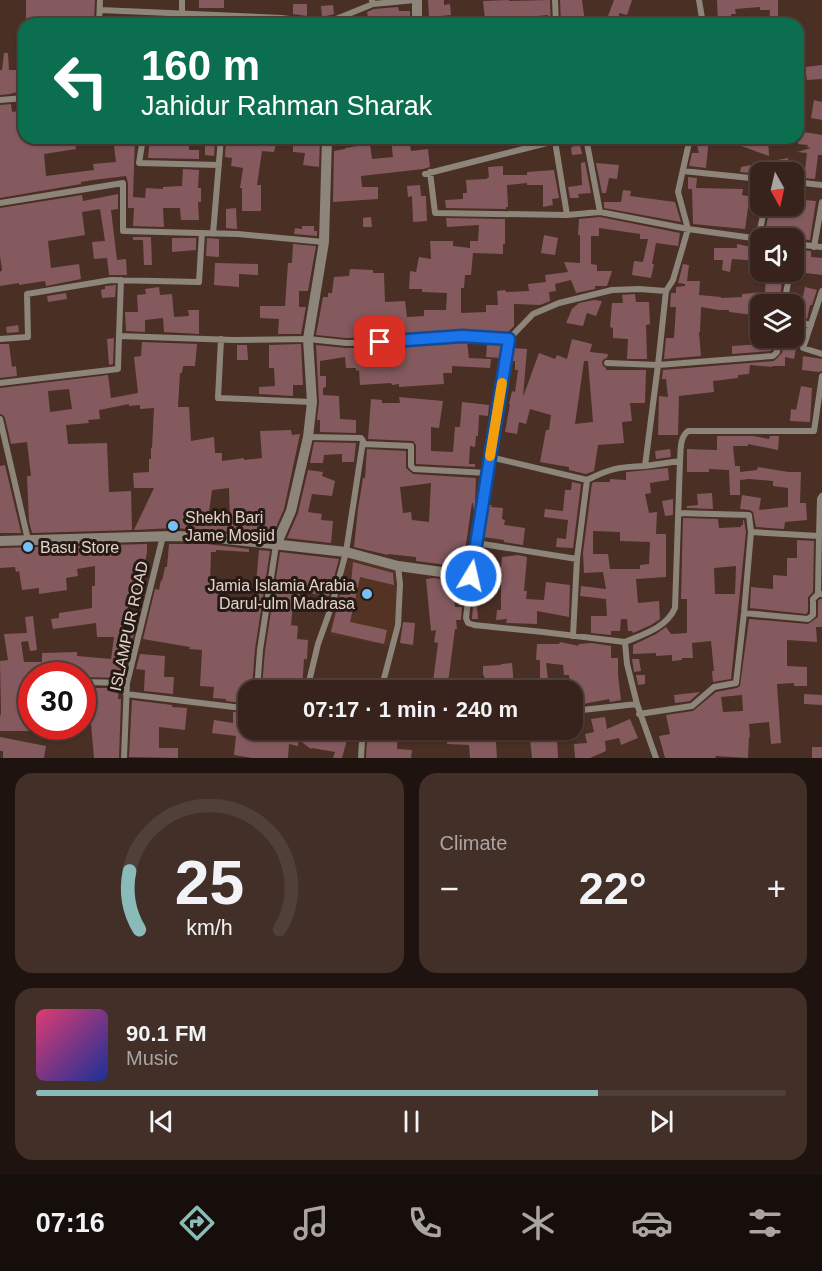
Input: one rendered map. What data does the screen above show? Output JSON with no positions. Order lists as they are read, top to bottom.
{
  "streets": {
    "street": ["ISLAMPUR ROAD"]
  },
  "places": ["Shekh Bari Jame Mosjid", "Basu Store", "Jamia Islamia Arabia Darul-ulm Madrasa"],
  "north": "bottom",
  "page": {
    "turn": ["160 m", "Jahidur Rahman Sharak"],
    "limit": "30",
    "trip": "07:17 · 1 min · 240 m",
    "tile": "Climate",
    "heat": ["−", "22°", "+"],
    "song": ["90.1 FM", "Music"],
    "tabs": "07:16",
    "gauge": ["25", "km/h"]
  }
}
